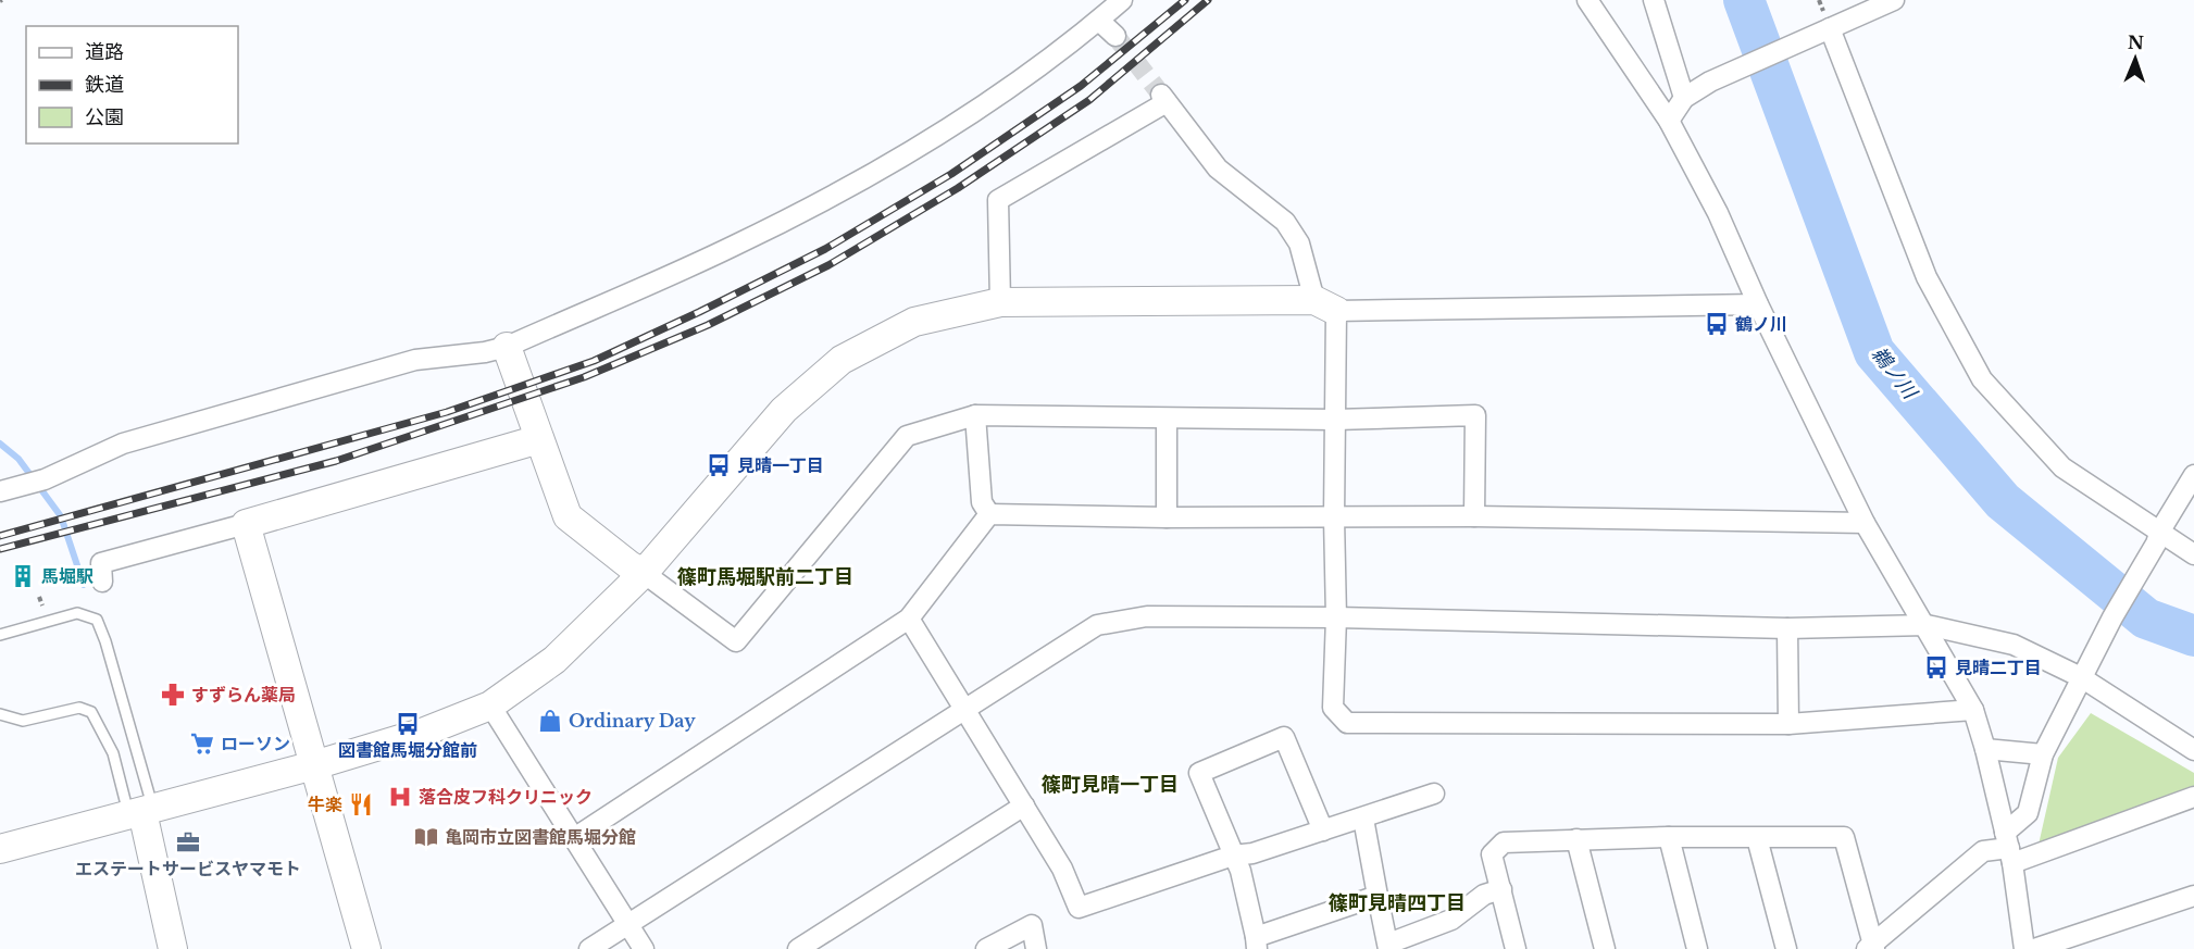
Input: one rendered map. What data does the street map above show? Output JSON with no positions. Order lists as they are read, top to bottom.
{
  "districts": ["篠町馬堀駅前二丁目", "篠町見晴一丁目", "篠町見晴四丁目"],
  "water": ["鵜ノ川"],
  "places": {
    "bus stop": [
      "鶴ノ川",
      "見晴一丁目",
      "見晴二丁目",
      "図書館馬堀分館前"
    ],
    "building": ["馬堀駅"],
    "pharmacy": ["すずらん薬局"],
    "shop": ["Ordinary Day"],
    "supermarket": ["ローソン"],
    "hospital": ["落合皮フ科クリニック"],
    "restaurant": ["牛楽"],
    "library": ["亀岡市立図書館馬堀分館"],
    "office": ["エステートサービスヤマモト"]
  },
  "legend": ["道路", "鉄道", "公園"],
  "north": "top"
}
